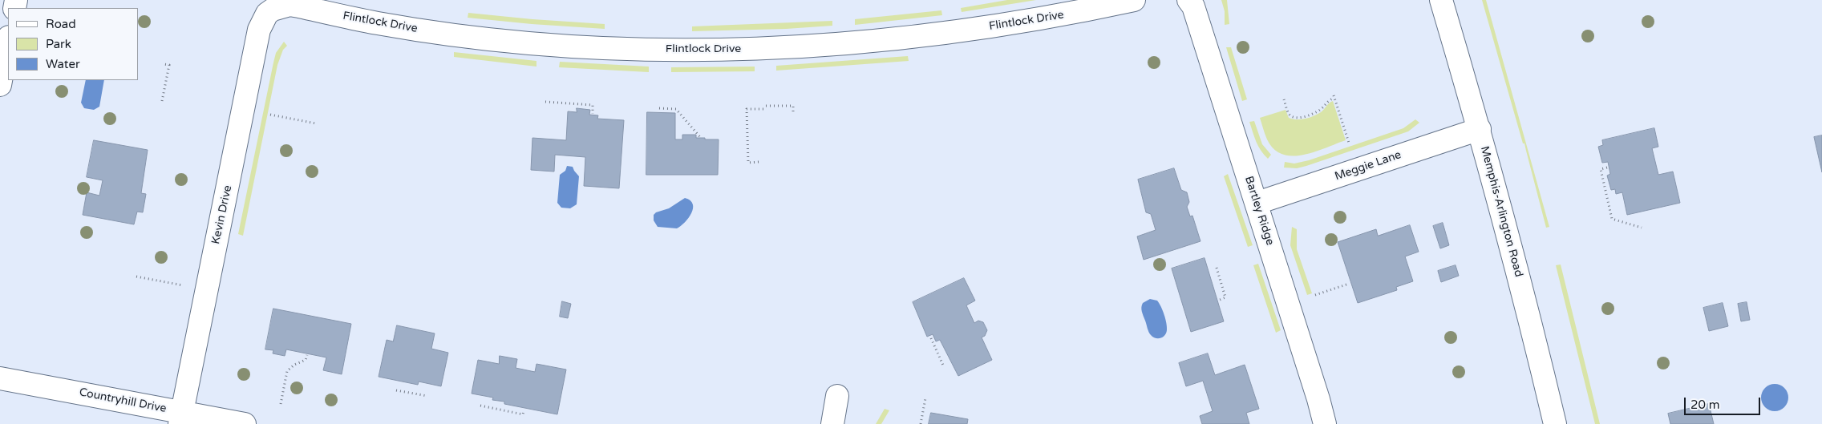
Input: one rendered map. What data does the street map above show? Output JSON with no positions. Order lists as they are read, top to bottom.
{
  "streets": {
    "street": [
      "Flintlock Drive",
      "Meggie Lane",
      "Bartley Ridge",
      "Memphis-Arlington Road",
      "Kevin Drive",
      "Countryhill Drive"
    ]
  },
  "crossings": [
    ["Flintlock Drive", "Kevin Drive"],
    ["Meggie Lane", "Bartley Ridge"],
    ["Meggie Lane", "Memphis-Arlington Road"],
    ["Kevin Drive", "Countryhill Drive"]
  ],
  "legend": ["Road", "Park", "Water"],
  "scale_bar": "20 m"
}
